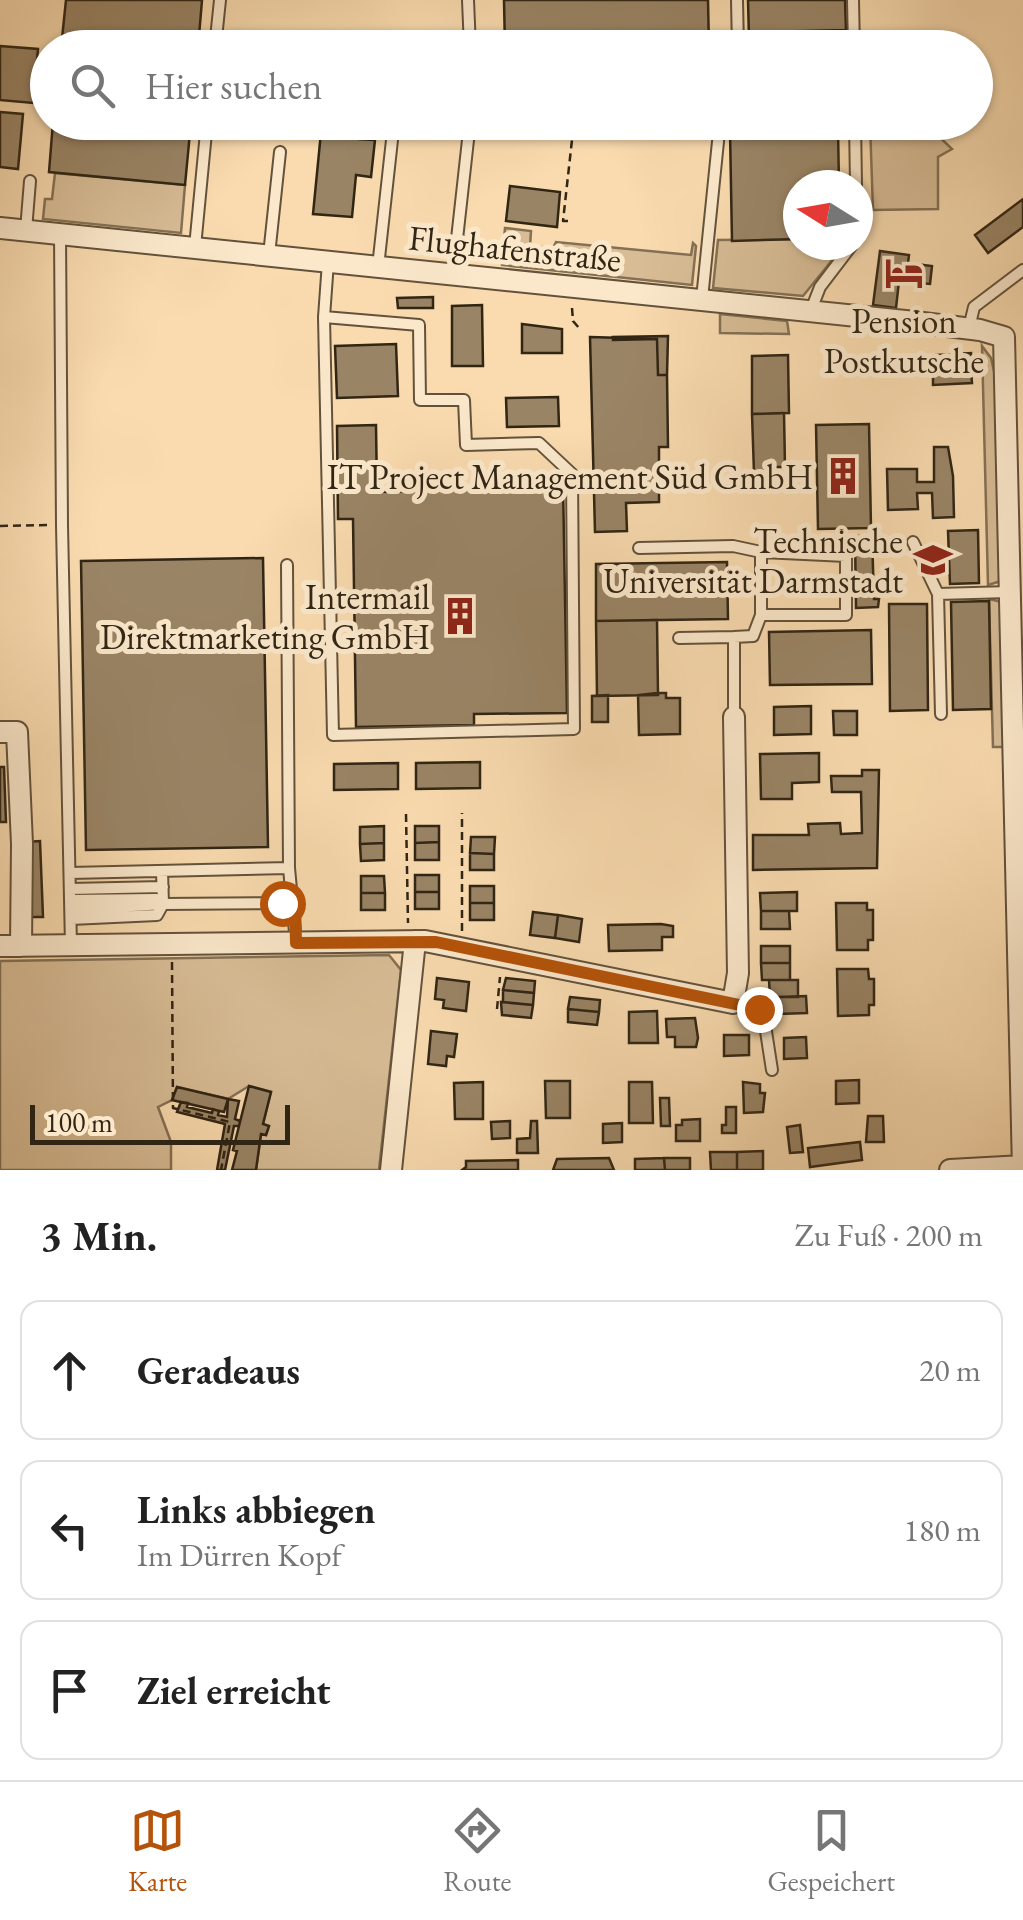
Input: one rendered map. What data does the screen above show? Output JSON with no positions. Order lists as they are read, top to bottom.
{
  "streets": {
    "street": ["Flughafenstraße"]
  },
  "places": {
    "hotel": ["Pension Postkutsche"],
    "building": ["IT Project Management Süd GmbH", "Intermail Direktmarketing GmbH"],
    "school or university": ["Technische Universität Darmstadt"]
  },
  "scale_bar": "100 m",
  "north": "left",
  "page": {
    "search": "Hier suchen",
    "scale": "100 m",
    "heading": ["3 Min.", "Zu Fuß · 200 m"],
    "list": [
      ["Geradeaus", "20 m"],
      ["Links abbiegen", "Im Dürren Kopf", "180 m"],
      "Ziel erreicht"
    ],
    "nav": ["Karte", "Route", "Gespeichert"]
  }
}
